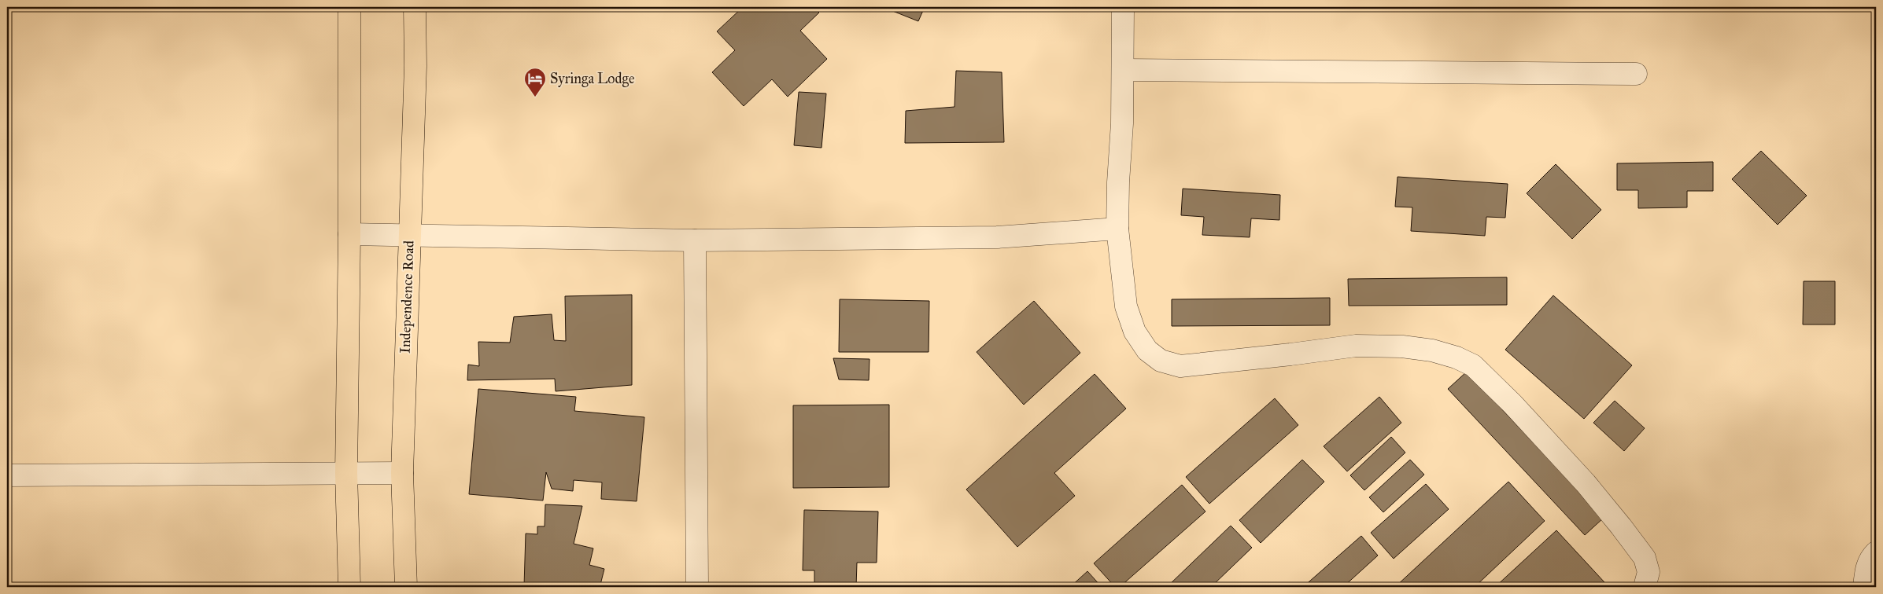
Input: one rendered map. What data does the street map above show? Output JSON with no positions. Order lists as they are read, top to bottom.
{
  "streets": {
    "main road": ["Independence Road"]
  },
  "places": {
    "hotel": ["Syringa Lodge"]
  }
}
